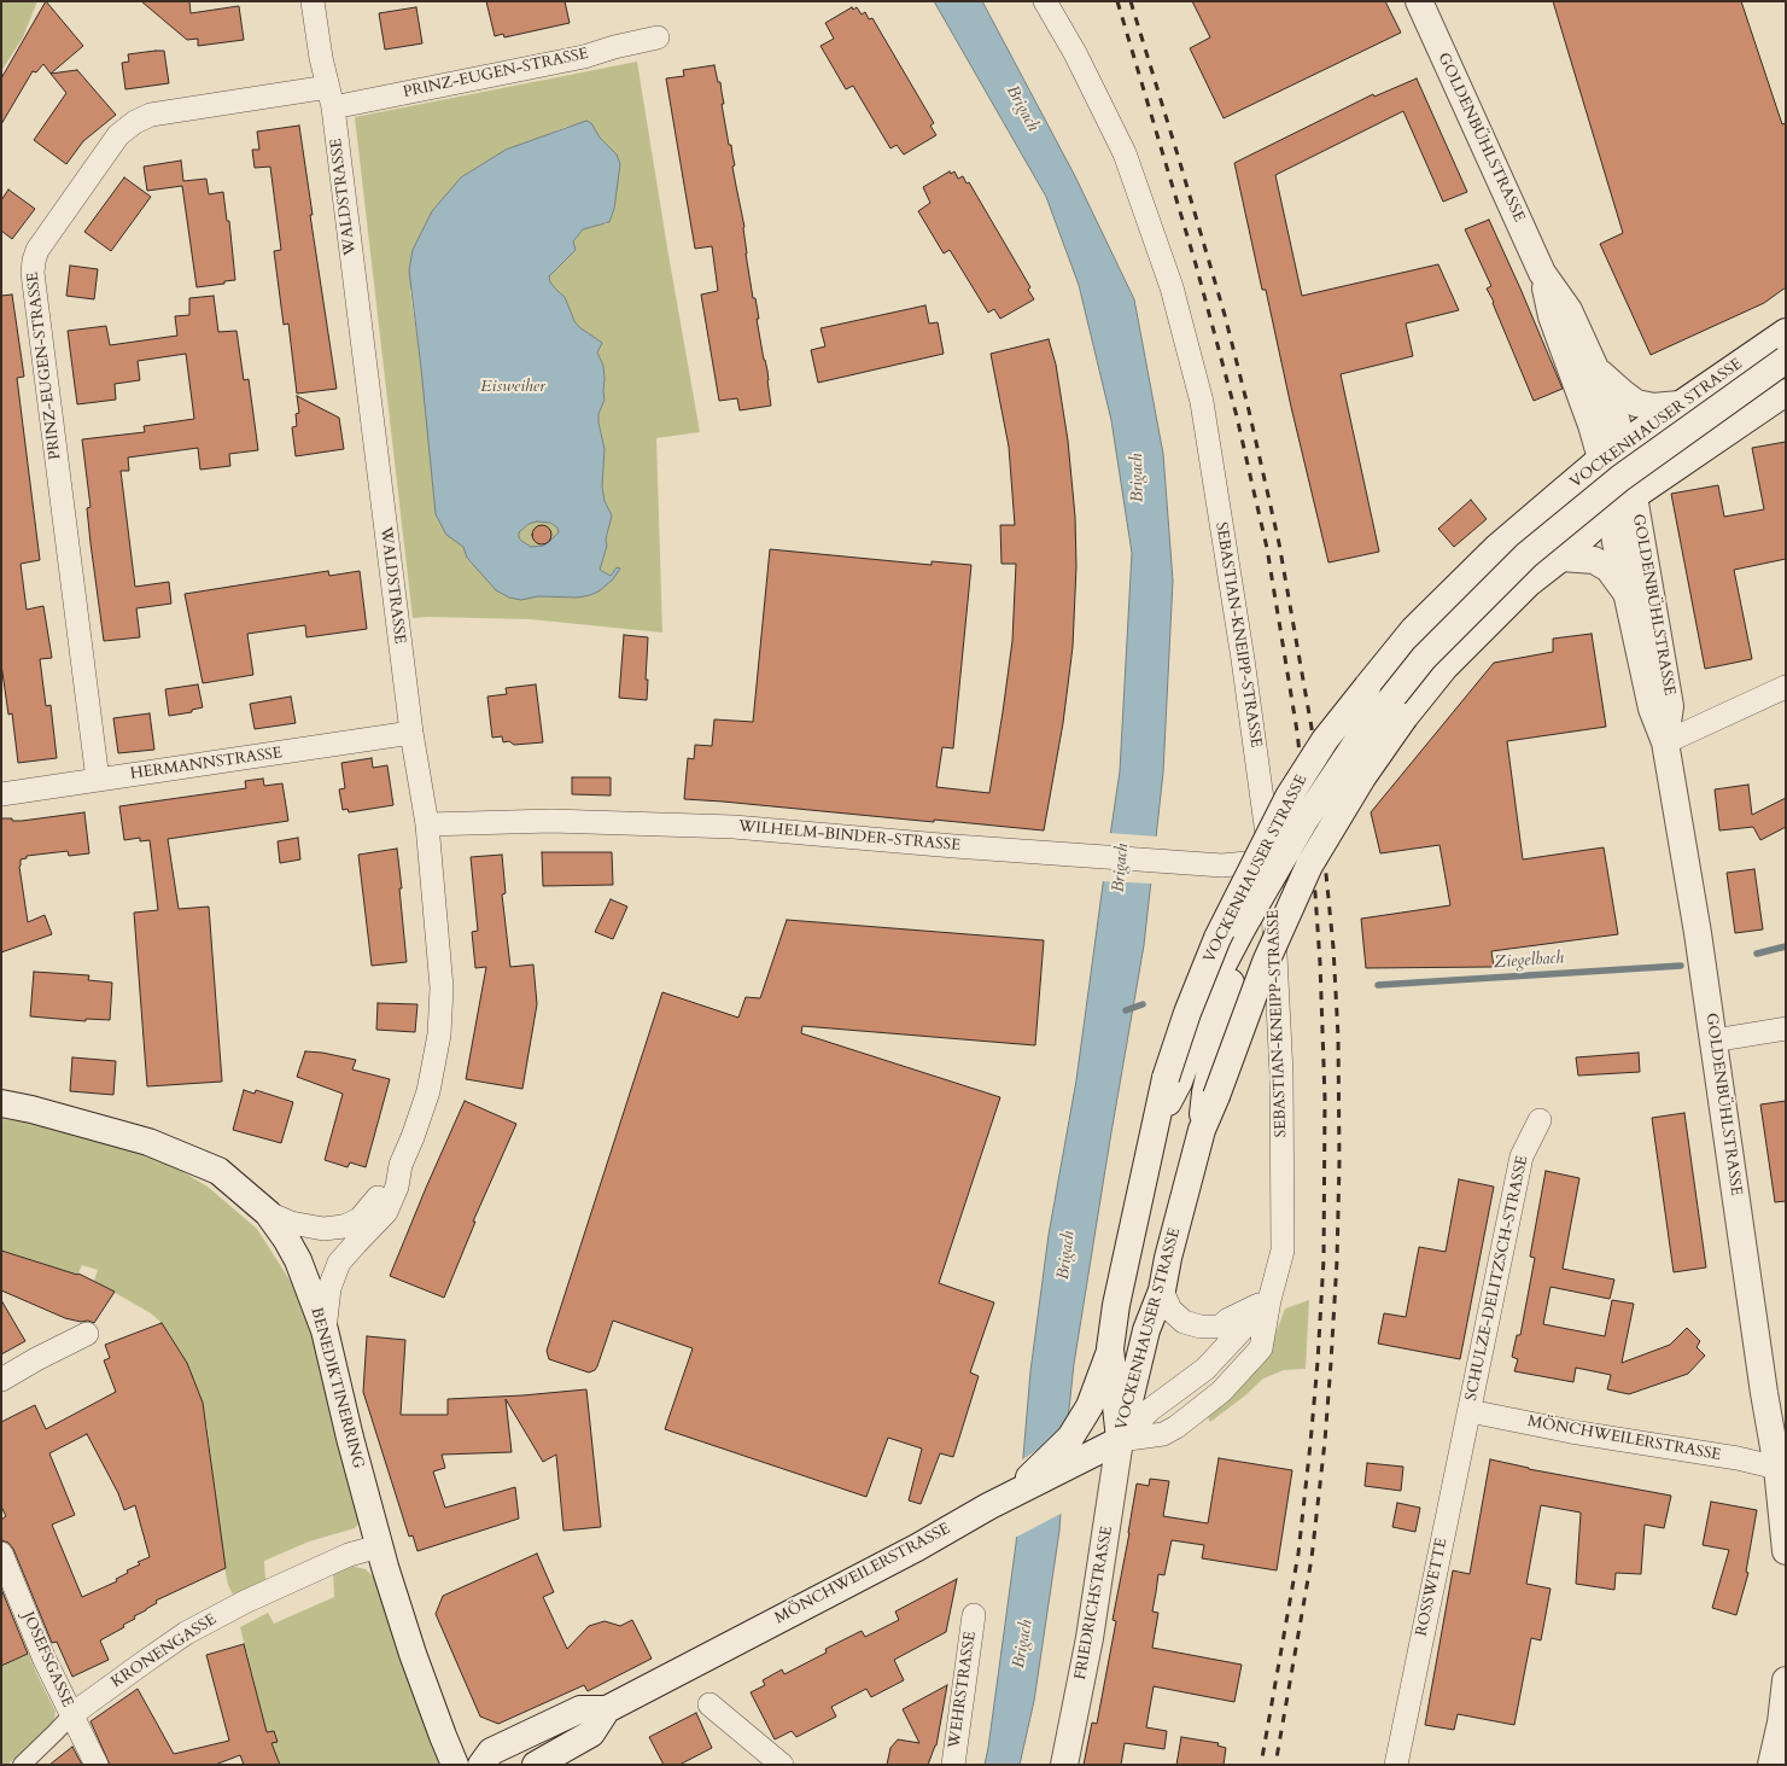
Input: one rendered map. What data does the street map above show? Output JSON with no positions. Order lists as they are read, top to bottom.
{
  "streets": {
    "main road": [
      "GOLDENBÜHLSTRASSE",
      "VOCKENHAUSER STRASSE",
      "BENEDIKTINERRING",
      "MÖNCHWEILERSTRASSE",
      "FRIEDRICHSTRASSE"
    ],
    "street": [
      "PRINZ-EUGEN-STRASSE",
      "WALDSTRASSE",
      "SEBASTIAN-KNEIPP-STRASSE",
      "HERMANNSTRASSE",
      "WILHELM-BINDER-STRASSE",
      "SCHULZE-DELITZSCH-STRASSE",
      "ROSSWETTE",
      "KRONENGASSE",
      "JOSEFSGASSE",
      "WEHRSTRASSE"
    ]
  },
  "crossings": [
    ["PRINZ-EUGEN-STRASSE", "WALDSTRASSE"],
    ["PRINZ-EUGEN-STRASSE", "HERMANNSTRASSE"],
    ["GOLDENBÜHLSTRASSE", "VOCKENHAUSER STRASSE"],
    ["GOLDENBÜHLSTRASSE", "MÖNCHWEILERSTRASSE"],
    ["WALDSTRASSE", "HERMANNSTRASSE"],
    ["WALDSTRASSE", "WILHELM-BINDER-STRASSE"],
    ["WALDSTRASSE", "BENEDIKTINERRING"],
    ["VOCKENHAUSER STRASSE", "SEBASTIAN-KNEIPP-STRASSE"],
    ["VOCKENHAUSER STRASSE", "MÖNCHWEILERSTRASSE"],
    ["VOCKENHAUSER STRASSE", "FRIEDRICHSTRASSE"],
    ["SEBASTIAN-KNEIPP-STRASSE", "WILHELM-BINDER-STRASSE"],
    ["SEBASTIAN-KNEIPP-STRASSE", "MÖNCHWEILERSTRASSE"],
    ["SEBASTIAN-KNEIPP-STRASSE", "FRIEDRICHSTRASSE"],
    ["SCHULZE-DELITZSCH-STRASSE", "MÖNCHWEILERSTRASSE"],
    ["SCHULZE-DELITZSCH-STRASSE", "ROSSWETTE"],
    ["BENEDIKTINERRING", "KRONENGASSE"],
    ["MÖNCHWEILERSTRASSE", "ROSSWETTE"],
    ["MÖNCHWEILERSTRASSE", "FRIEDRICHSTRASSE"],
    ["KRONENGASSE", "JOSEFSGASSE"]
  ],
  "water": ["Brigach", "Eisweiher", "Ziegelbach"]
}
